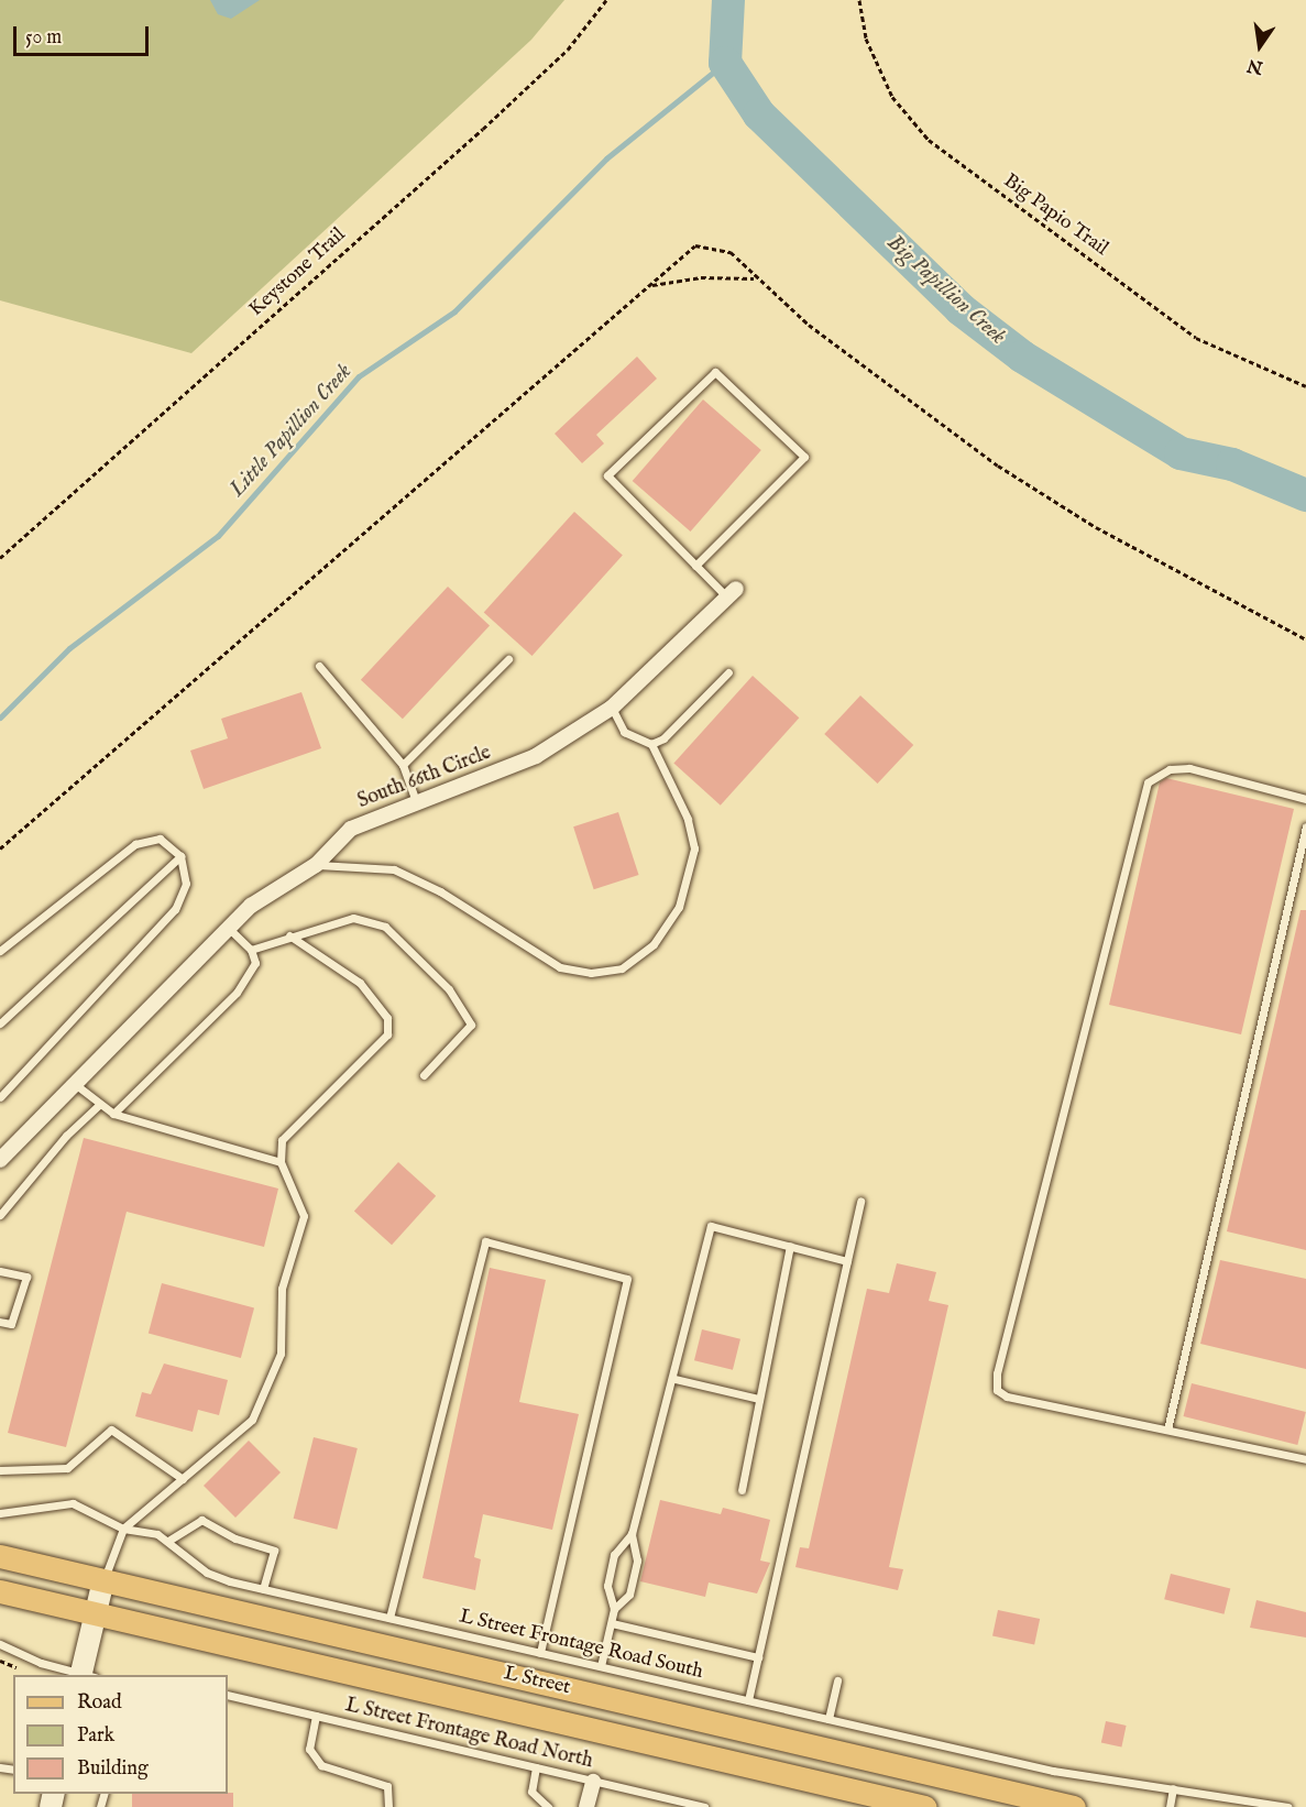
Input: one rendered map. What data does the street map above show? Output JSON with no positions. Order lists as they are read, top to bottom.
{
  "streets": {
    "main road": ["L Street"],
    "street": ["South 66th Circle"],
    "lane": ["L Street Frontage Road South", "L Street Frontage Road North"],
    "path": ["Big Papio Trail", "Keystone Trail"]
  },
  "water": ["Big Papillion Creek", "Little Papillion Creek"],
  "legend": ["Road", "Park", "Building"],
  "scale_bar": "50 m",
  "north": "bottom"
}
